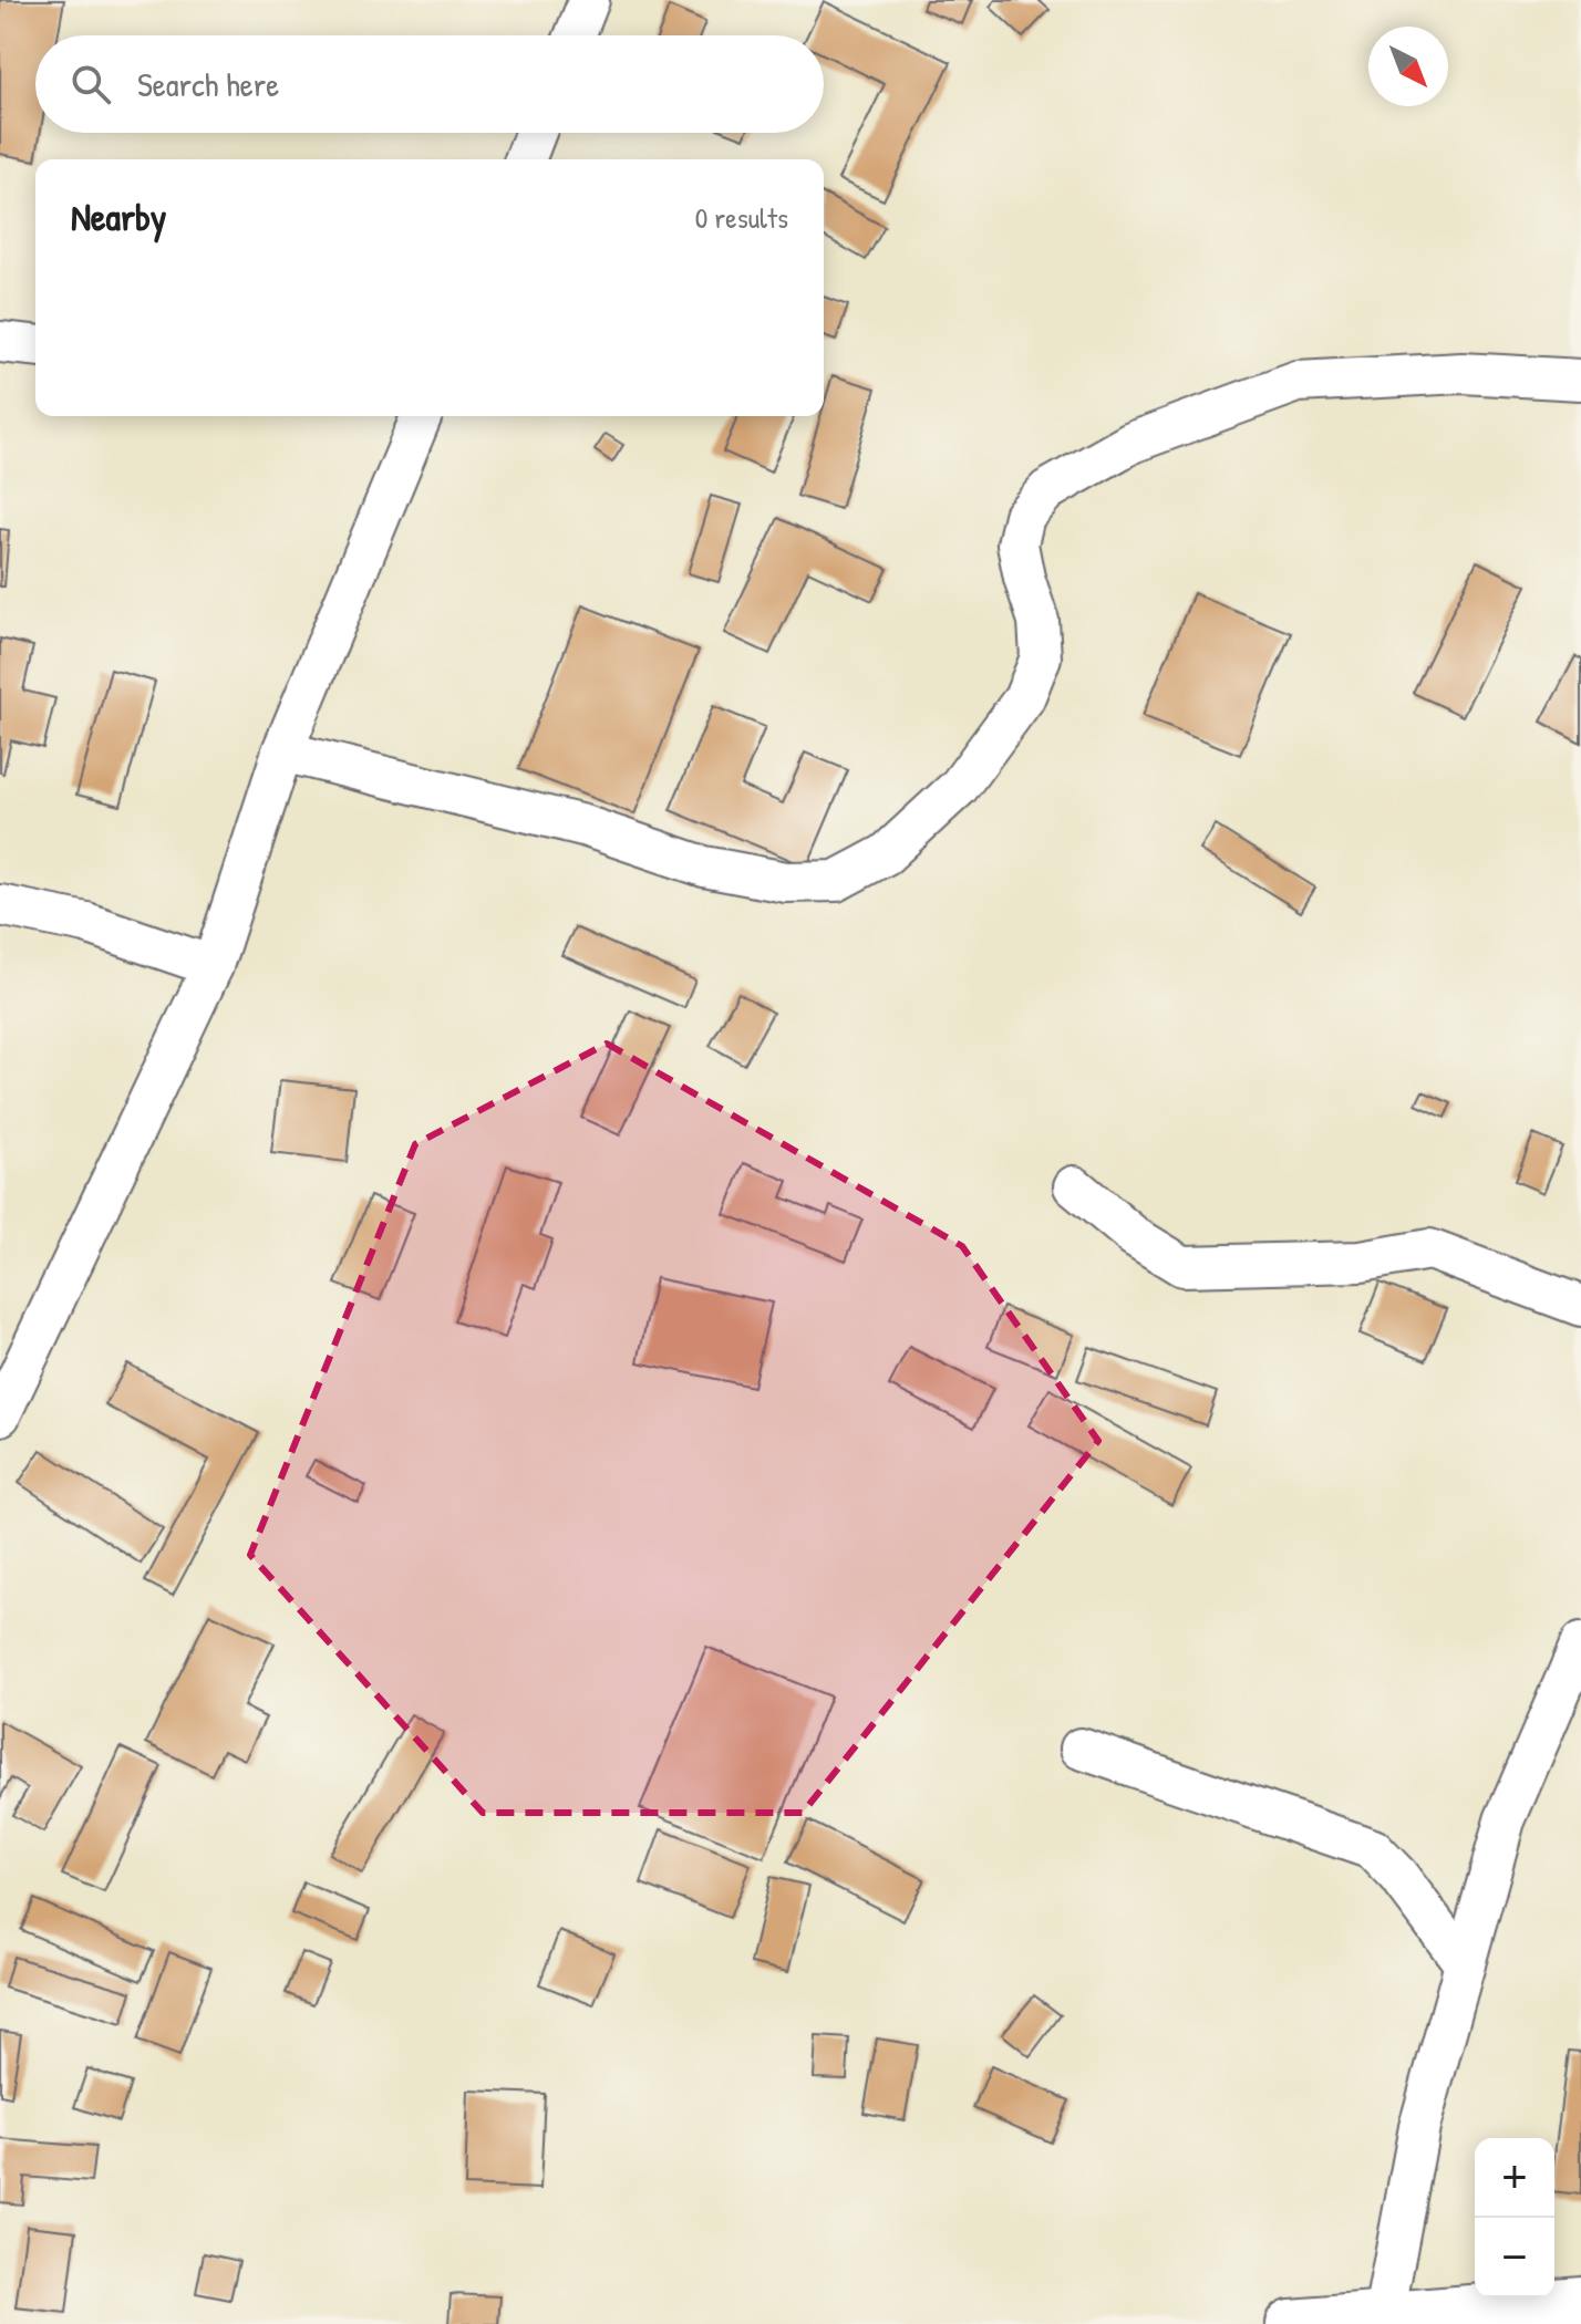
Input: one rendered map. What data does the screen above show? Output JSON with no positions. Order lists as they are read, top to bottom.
{
  "north": "bottom right",
  "page": {
    "search": "Search here",
    "heading": ["Nearby", "0 results"],
    "map_buttons": ["+", "−"]
  }
}
